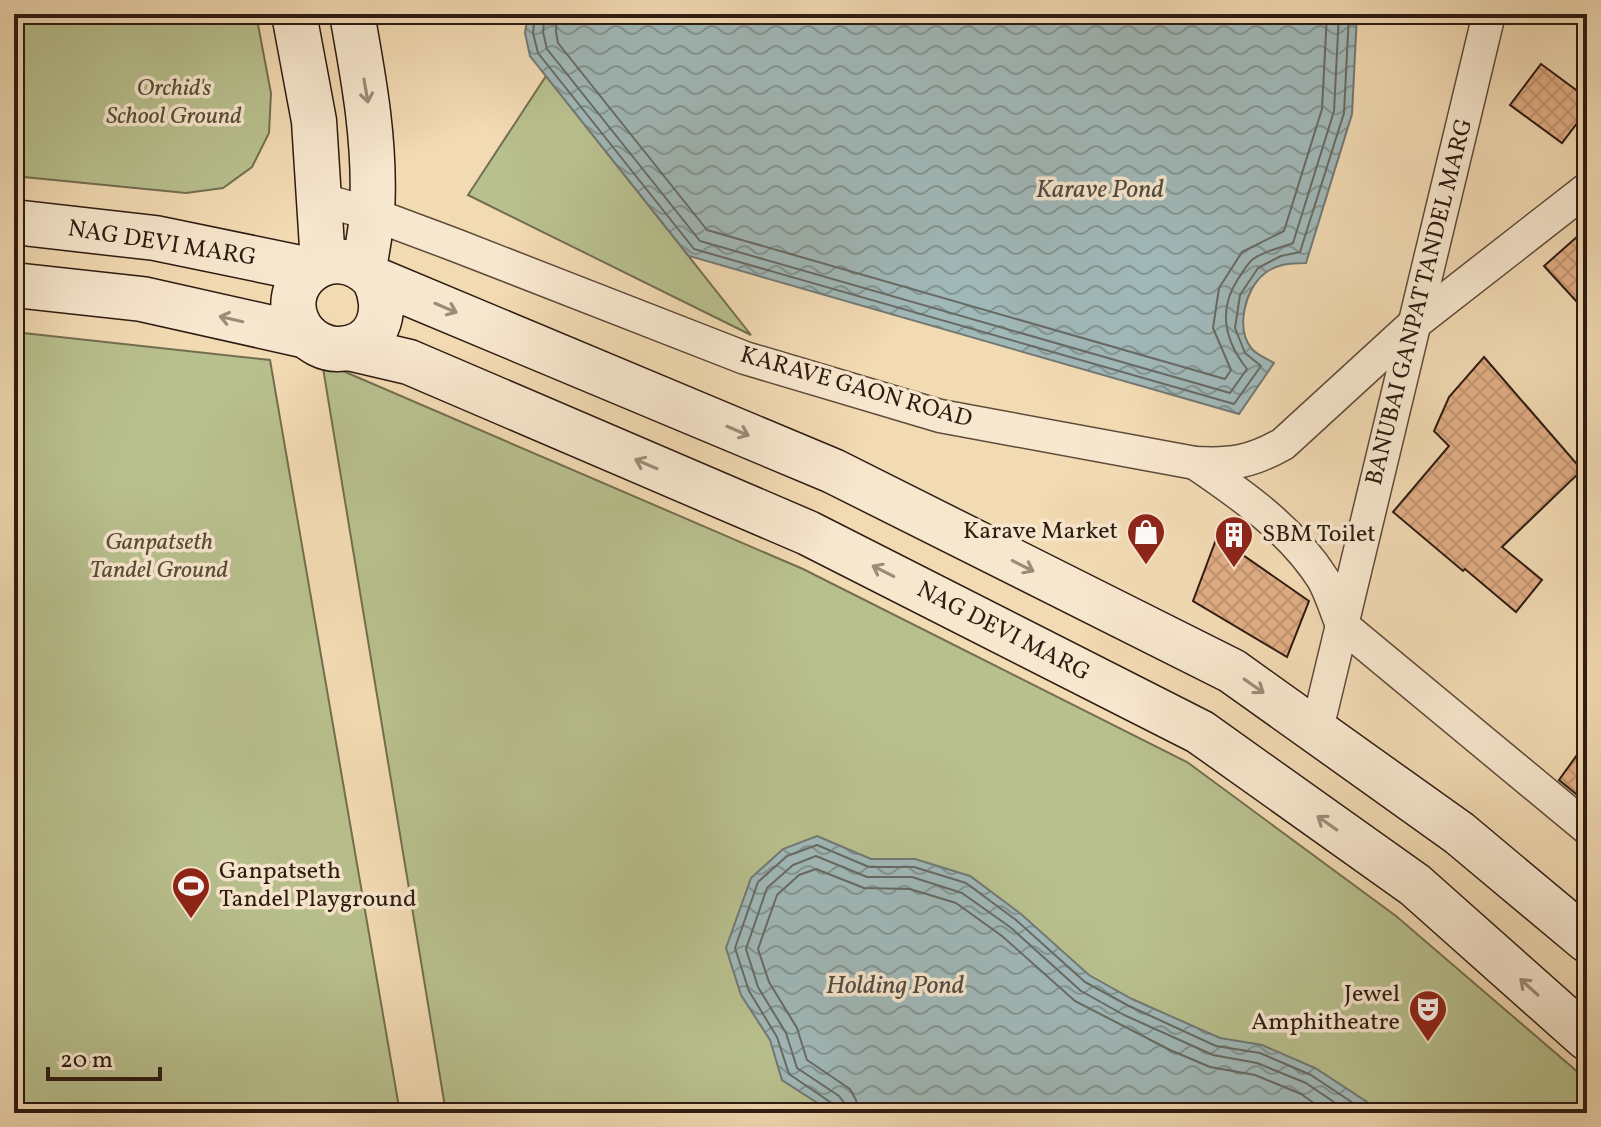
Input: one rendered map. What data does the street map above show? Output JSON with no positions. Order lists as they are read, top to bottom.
{
  "streets": {
    "main road": ["NAG DEVI MARG"],
    "street": ["BANUBAI GANPAT TANDEL MARG", "KARAVE GAON ROAD"]
  },
  "crossings": [
    ["NAG DEVI MARG", "BANUBAI GANPAT TANDEL MARG"],
    ["BANUBAI GANPAT TANDEL MARG", "KARAVE GAON ROAD"]
  ],
  "water": ["Karave Pond", "Holding Pond"],
  "parks": ["Orchid's School Ground", "Ganpatseth Tandel Ground"],
  "places": {
    "shop": ["Karave Market"],
    "building": ["SBM Toilet"],
    "sports": ["Ganpatseth Tandel Playground"],
    "theatre": ["Jewel Amphitheatre"]
  },
  "scale_bar": "20 m"
}
